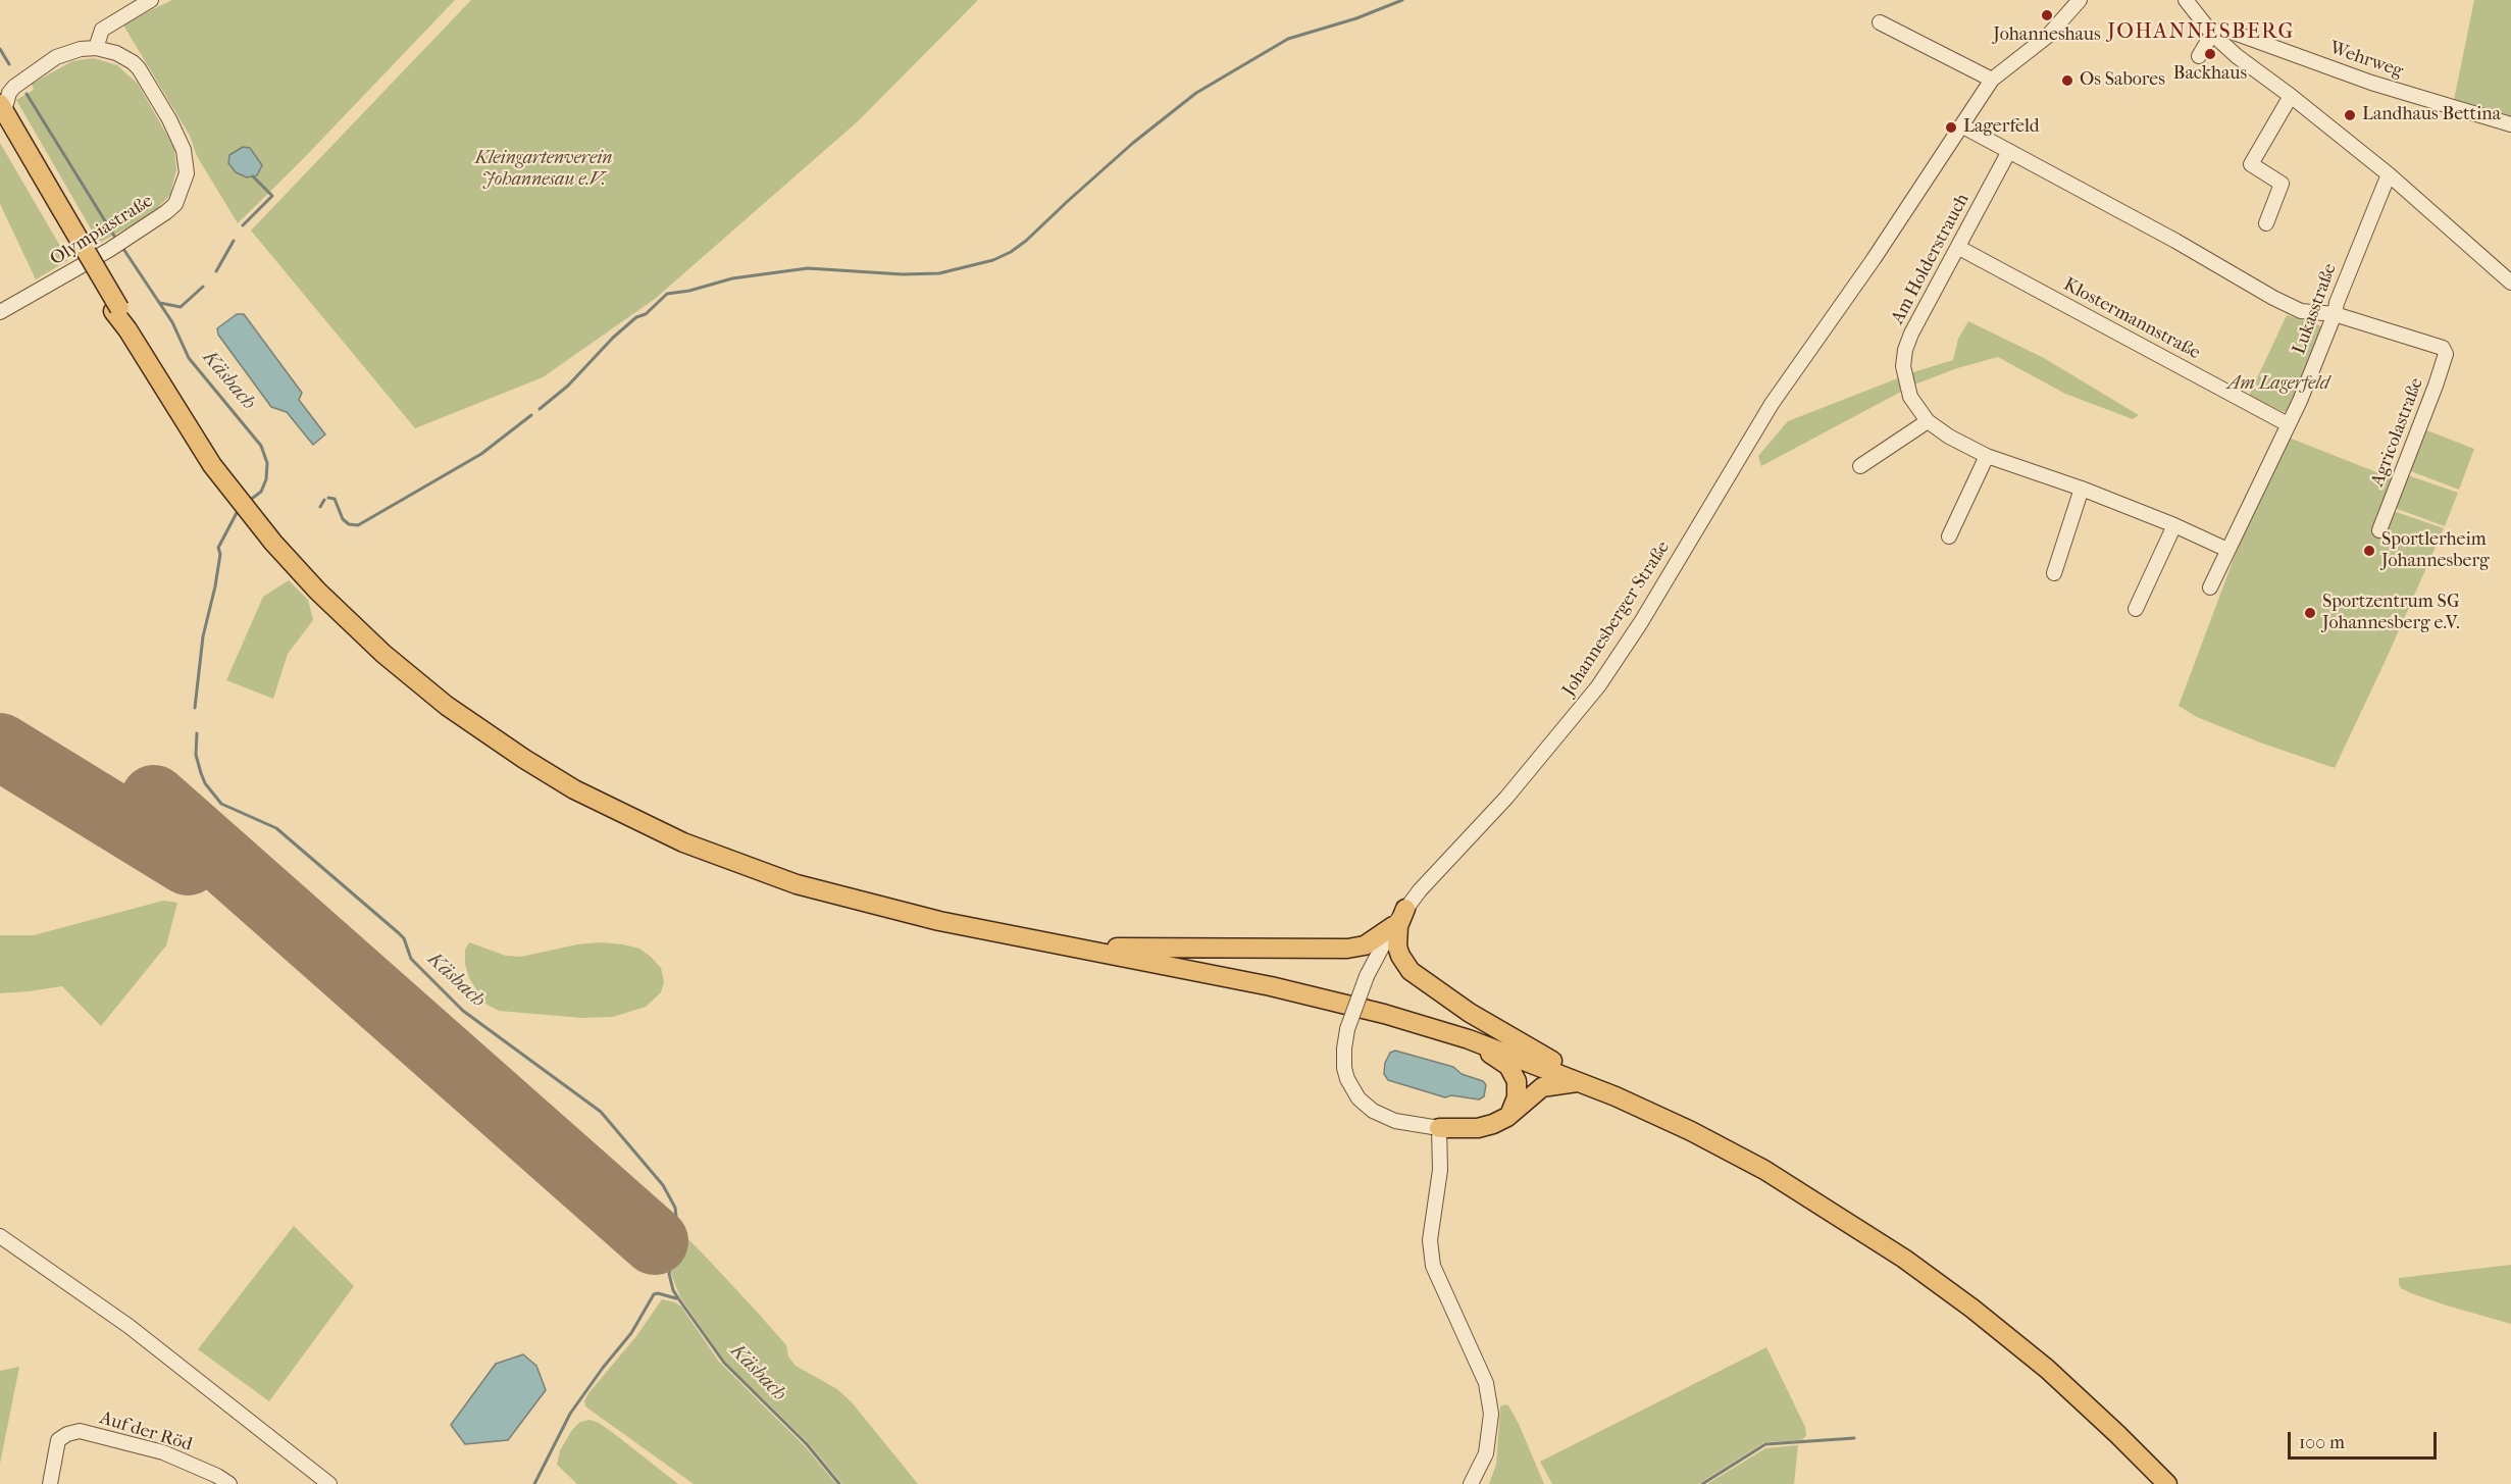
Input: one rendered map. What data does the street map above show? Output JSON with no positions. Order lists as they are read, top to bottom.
{
  "streets": {
    "street": [
      "Wehrweg",
      "Olympiastraße",
      "Am Holderstrauch",
      "Lukasstraße",
      "Klostermannstraße",
      "Agricolastraße",
      "Johannesberger Straße",
      "Auf der Röd"
    ]
  },
  "crossings": [
    ["Am Holderstrauch", "Lukasstraße"],
    ["Am Holderstrauch", "Klostermannstraße"],
    ["Lukasstraße", "Klostermannstraße"],
    ["Lukasstraße", "Agricolastraße"]
  ],
  "districts": ["JOHANNESBERG"],
  "water": ["Käsbach"],
  "parks": ["Kleingartenverein Johannesau e.V.", "Am Lagerfeld"],
  "places": [
    "Johanneshaus",
    "Backhaus",
    "Os Sabores",
    "Landhaus Bettina",
    "Lagerfeld",
    "Sportlerheim Johannesberg",
    "Sportzentrum SG Johannesberg e.V."
  ],
  "scale_bar": "100 m"
}
